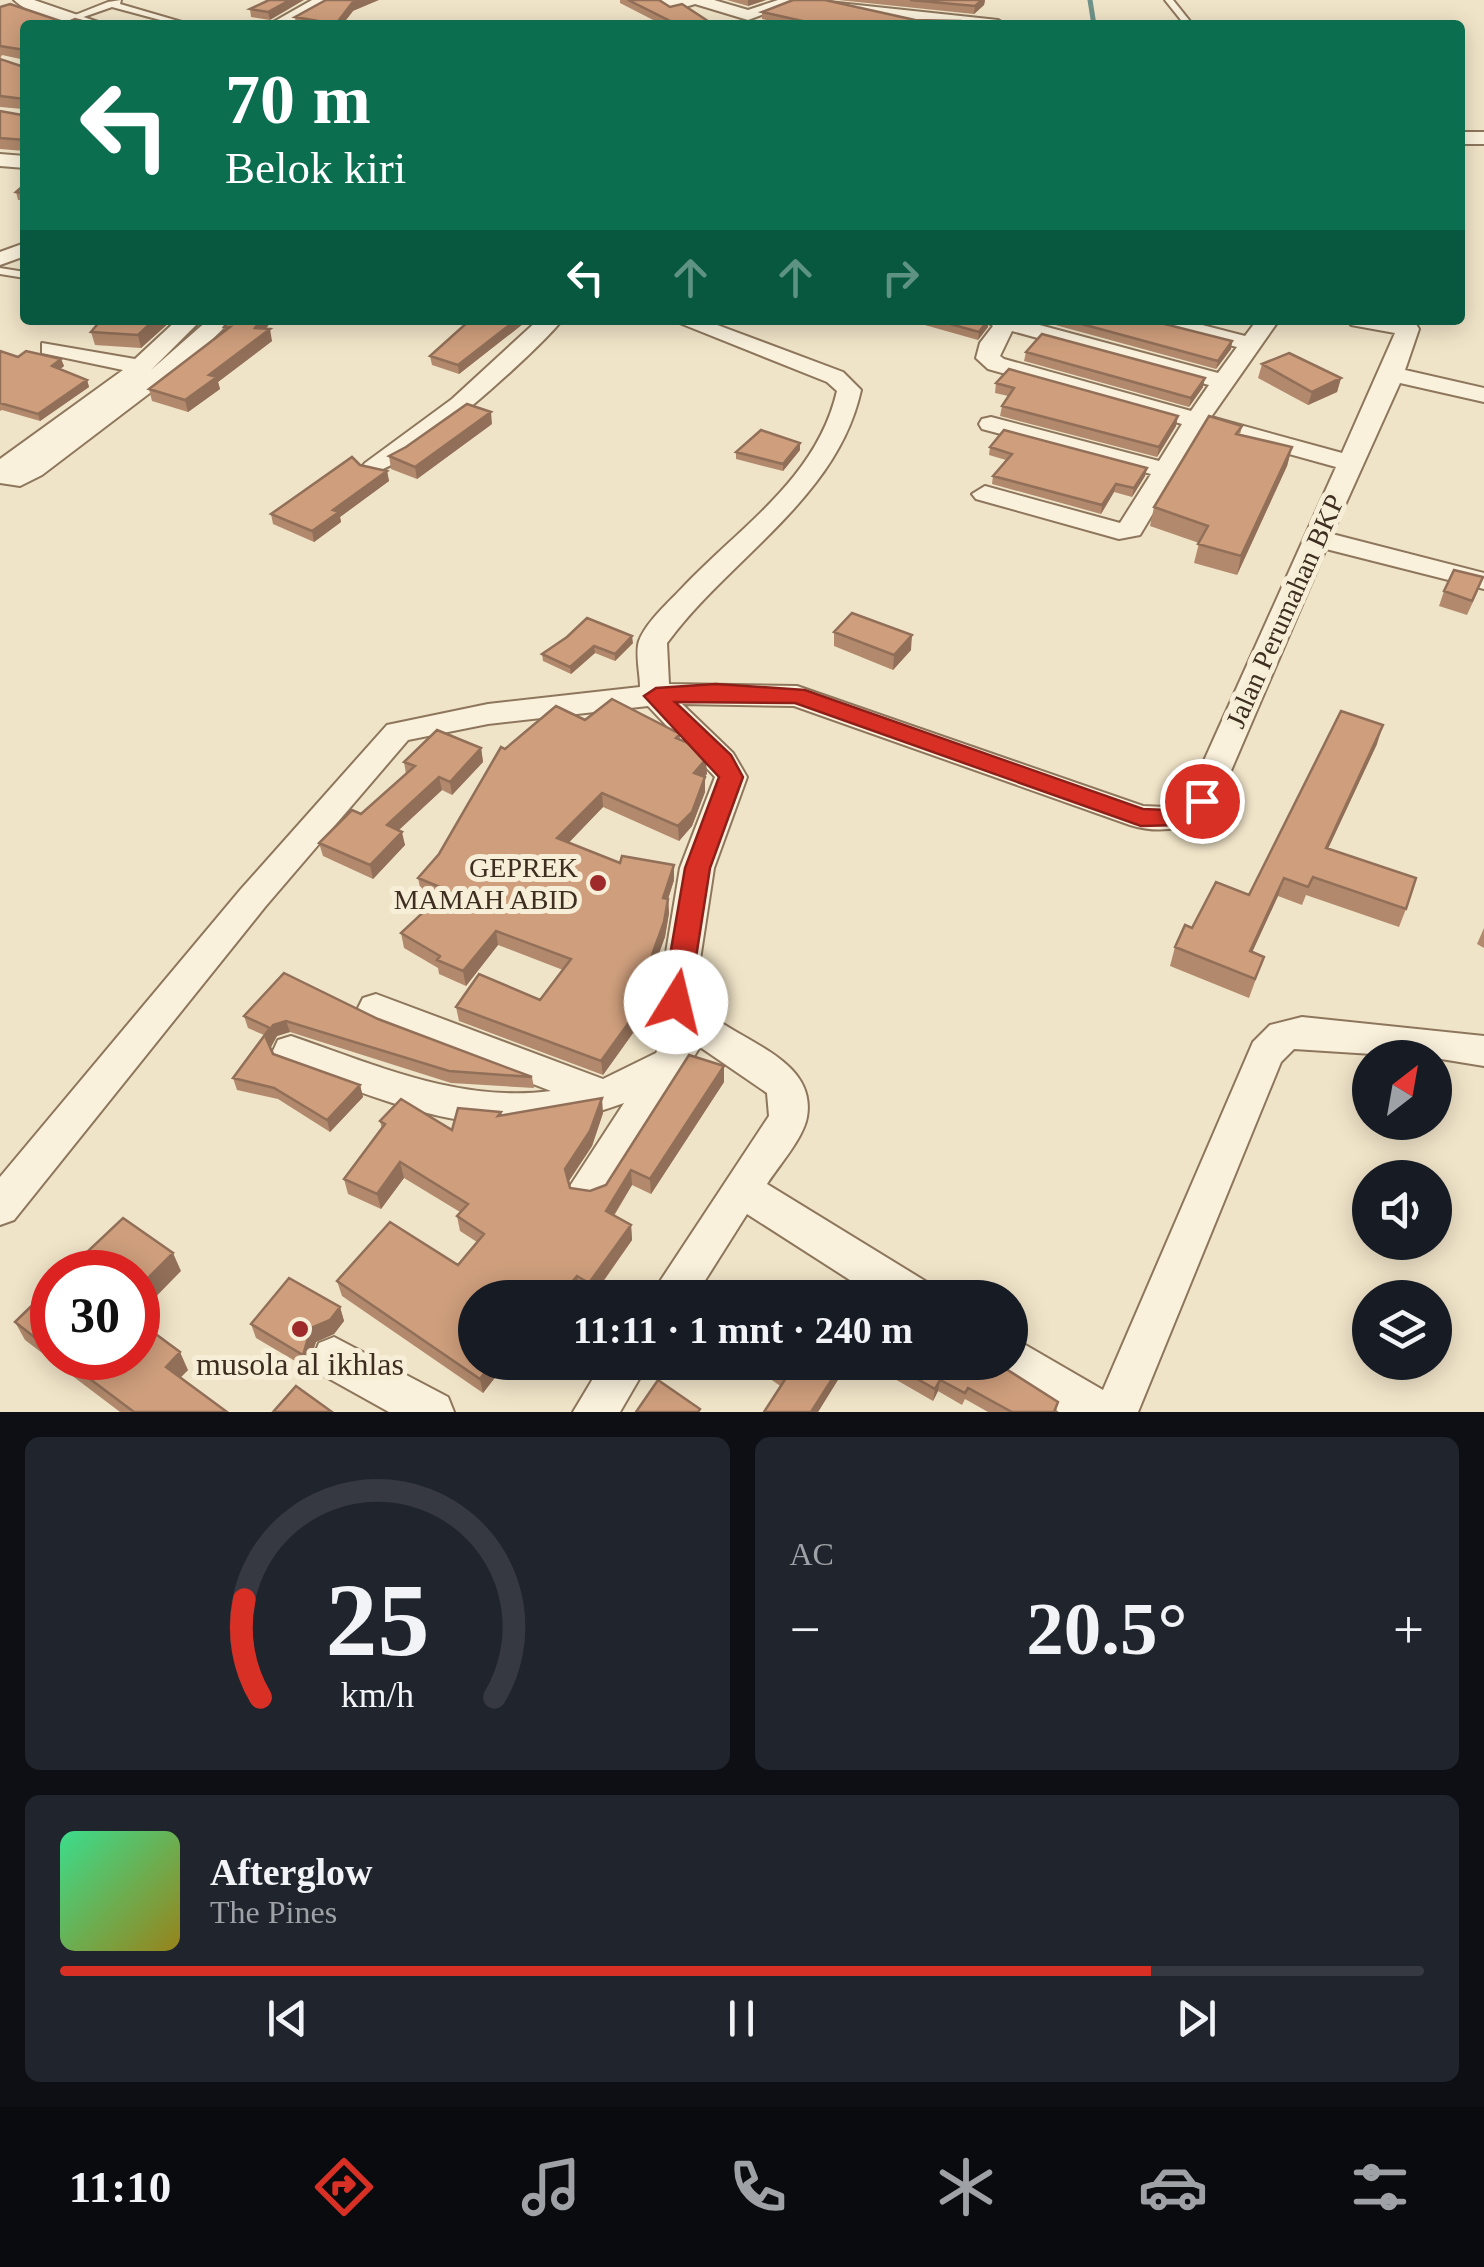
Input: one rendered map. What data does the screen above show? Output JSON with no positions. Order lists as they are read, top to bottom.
{
  "streets": {
    "street": ["Jalan Perumahan BKP"]
  },
  "places": ["GEPREK MAMAH ABID", "musola al ikhlas"],
  "north": "top right",
  "page": {
    "turn": ["70 m", "Belok kiri"],
    "limit": "30",
    "trip": "11:11 · 1 mnt · 240 m",
    "tile": "AC",
    "heat": ["−", "20.5°", "+"],
    "song": ["Afterglow", "The Pines"],
    "tabs": "11:10",
    "gauge": ["25", "km/h"]
  }
}
